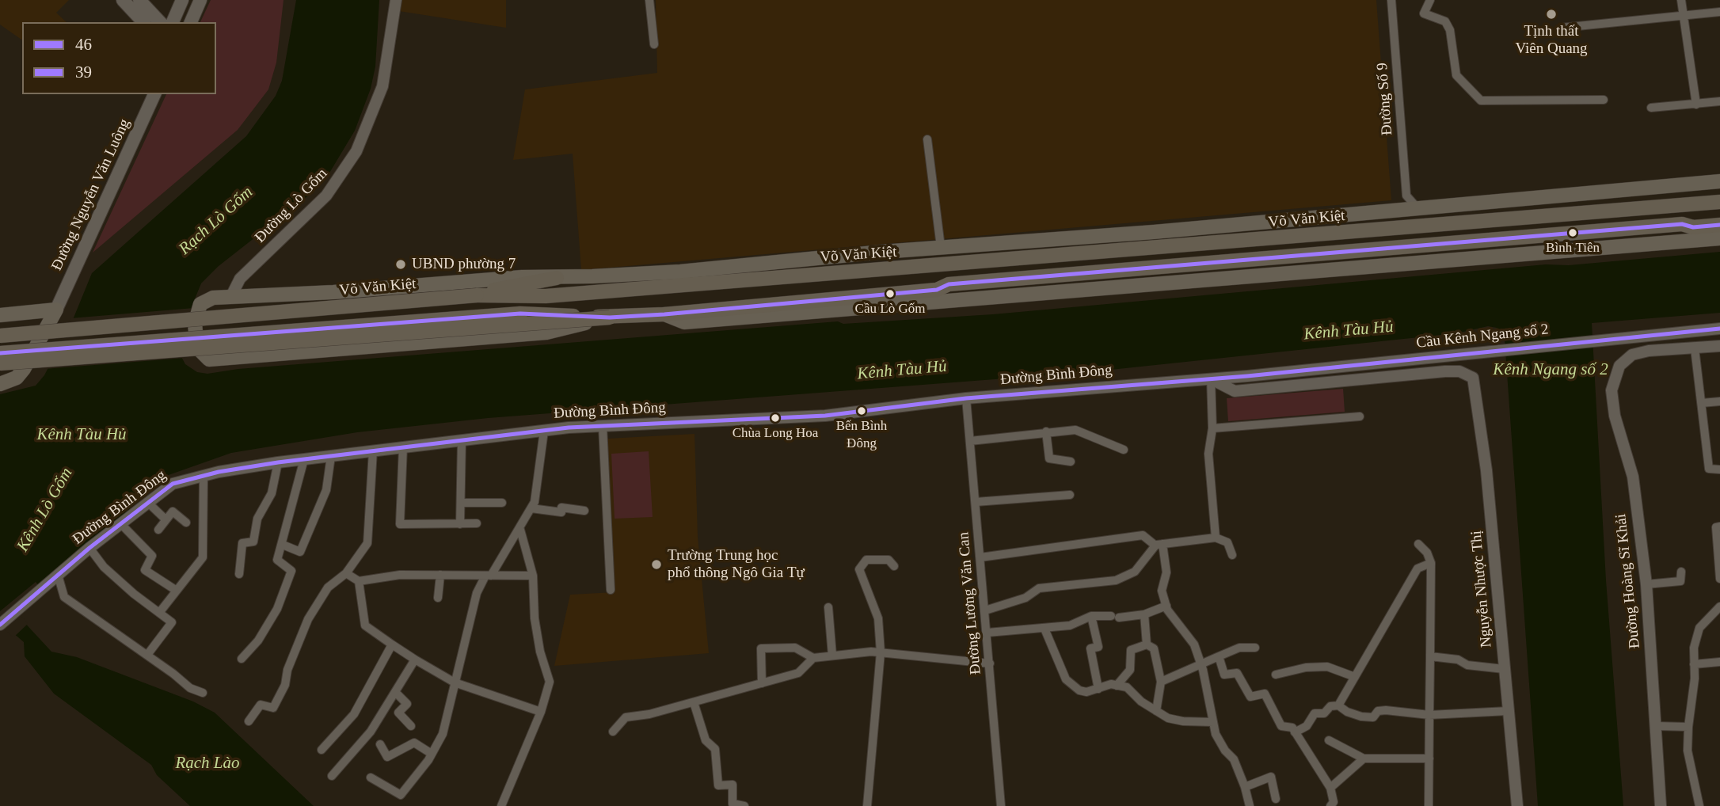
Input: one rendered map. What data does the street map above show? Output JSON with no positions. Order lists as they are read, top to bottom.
{
  "streets": {
    "highway": ["Võ Văn Kiệt"],
    "main road": ["Đường Nguyễn Văn Luông"],
    "street": [
      "Đường Số 9",
      "Đường Lò Gốm",
      "Cầu Kênh Ngang số 2",
      "Đường Bình Đông",
      "Đường Hoàng Sĩ Khải",
      "Nguyễn Nhược Thị",
      "Đường Lương Văn Can"
    ]
  },
  "crossings": [
    ["Đường Lò Gốm", "Võ Văn Kiệt"],
    ["Cầu Kênh Ngang số 2", "Đường Bình Đông"],
    ["Đường Bình Đông", "Nguyễn Nhược Thị"],
    ["Đường Bình Đông", "Đường Lương Văn Can"]
  ],
  "water": [
    "Rạch Lò Gốm",
    "Kênh Tàu Hủ",
    "Kênh Ngang số 2",
    "Kênh Lò Gốm",
    "Rạch Lào"
  ],
  "places": [
    "Tịnh thất Viên Quang",
    "Bình Tiên",
    "UBND phường 7",
    "Cầu Lò Gốm",
    "Bến Bình Đông",
    "Chùa Long Hoa",
    "Trường Trung học phổ thông Ngô Gia Tự"
  ],
  "lines": ["transit line 39", "transit line 46"],
  "legend": ["46", "39"]
}
